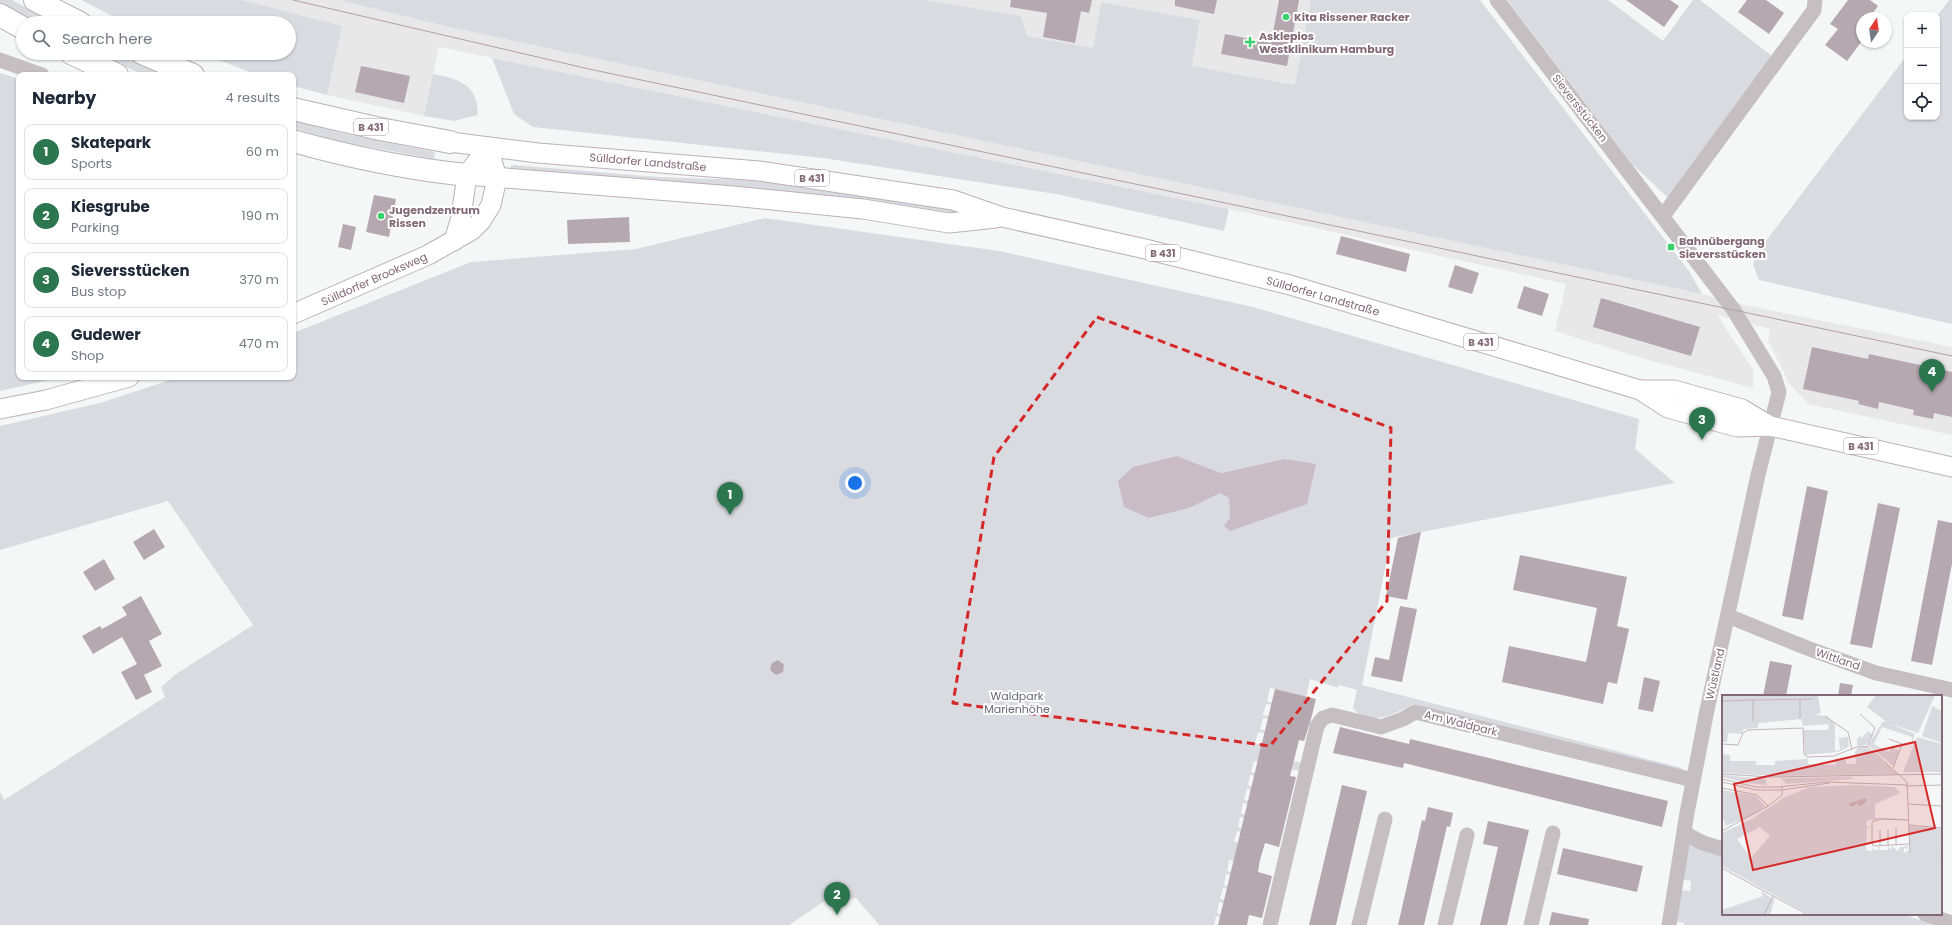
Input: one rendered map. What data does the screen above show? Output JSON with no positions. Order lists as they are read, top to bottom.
{
  "streets": {
    "highway": ["B 431", "Sülldorfer Landstraße"],
    "main road": ["Sülldorfer Brooksweg"],
    "street": [
      "Sieversstücken",
      "Wittland",
      "Wüstland",
      "Am Waldpark"
    ]
  },
  "crossings": [
    ["Sieversstücken", "Sülldorfer Landstraße"],
    ["Sieversstücken", "Wüstland"],
    ["Sülldorfer Landstraße", "Sülldorfer Brooksweg"],
    ["Sülldorfer Landstraße", "Wüstland"],
    ["Wittland", "Wüstland"],
    ["Wüstland", "Am Waldpark"]
  ],
  "parks": ["Waldpark Marienhöhe"],
  "places": {
    "other": ["Kita Rissener Racker", "Jugendzentrum Rissen"],
    "health": ["Asklepios Westklinikum Hamburg"],
    "transit": ["Bahnübergang Sieversstücken"]
  },
  "north": "top",
  "page": {
    "map_buttons": ["+", "−"],
    "search": "Search here",
    "heading": ["Nearby", "4 results"],
    "list": [
      {
        "mark": "1",
        "name": "Skatepark",
        "note": "Sports",
        "value": "60 m"
      },
      {
        "mark": "2",
        "name": "Kiesgrube",
        "note": "Parking",
        "value": "190 m"
      },
      {
        "mark": "3",
        "name": "Sieversstücken",
        "note": "Bus stop",
        "value": "370 m"
      },
      {
        "mark": "4",
        "name": "Gudewer",
        "note": "Shop",
        "value": "470 m"
      }
    ],
    "pins": [
      "4",
      "3",
      "1",
      "2"
    ]
  }
}
